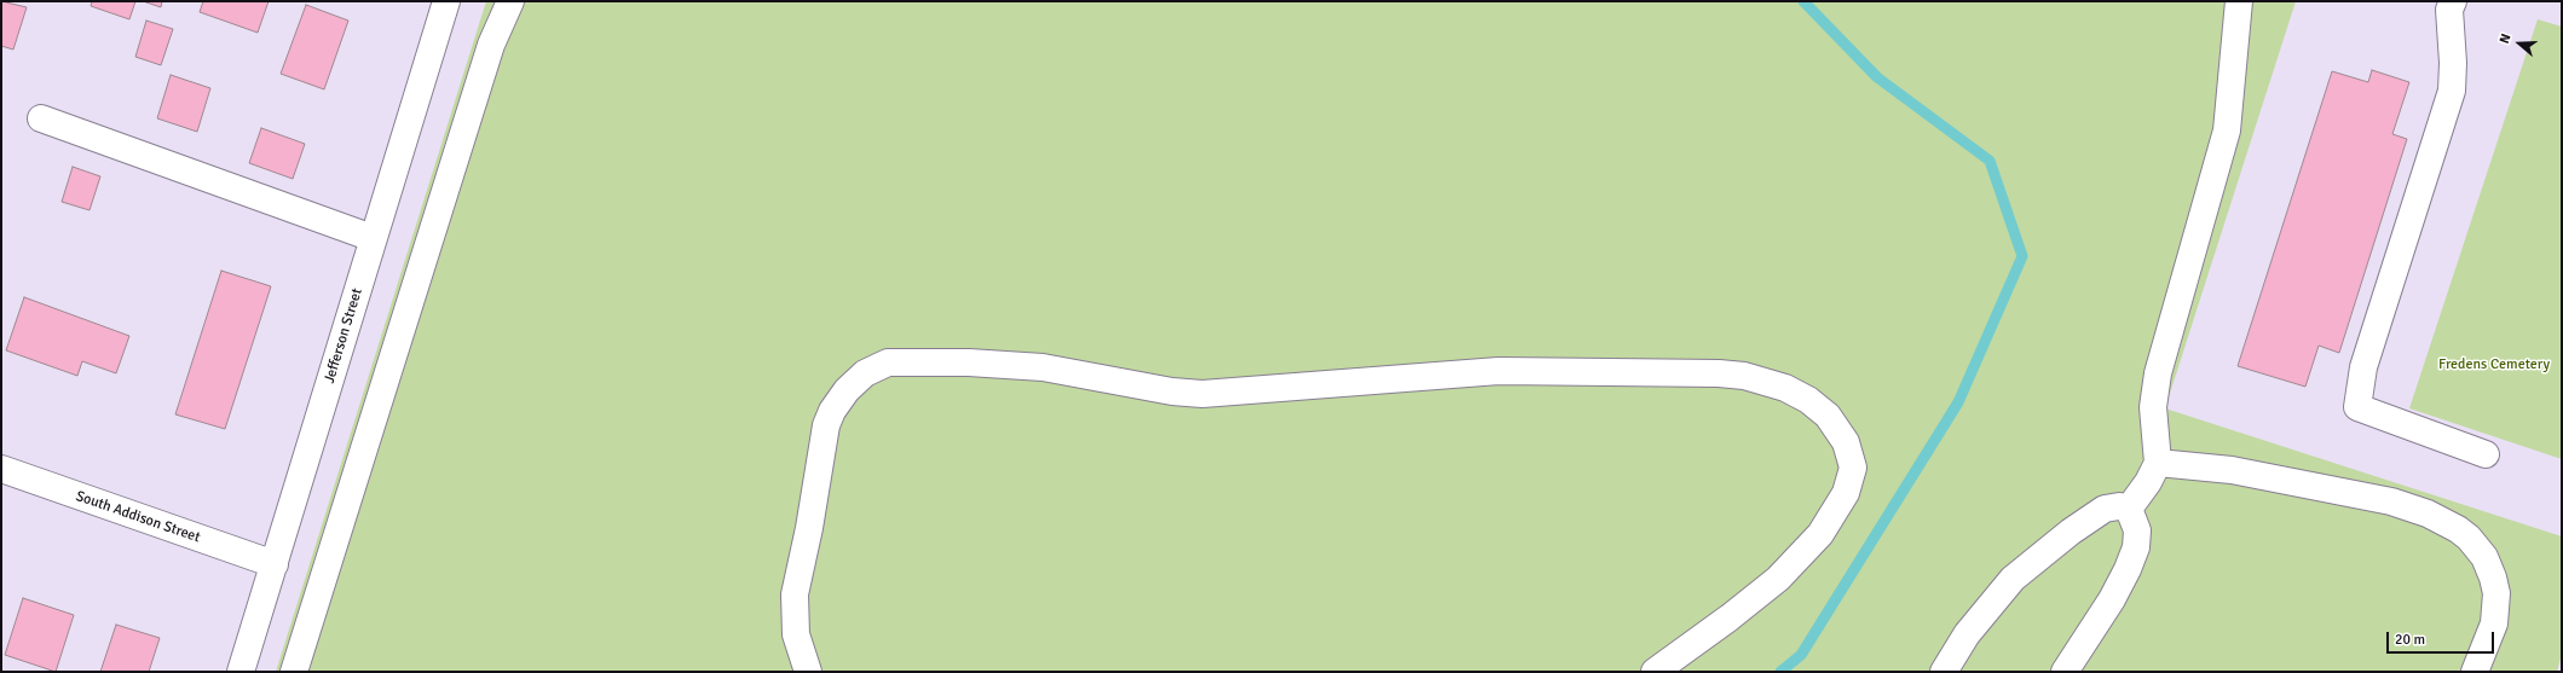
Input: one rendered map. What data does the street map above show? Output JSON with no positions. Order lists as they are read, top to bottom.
{
  "streets": {
    "street": ["Jefferson Street", "South Addison Street"]
  },
  "crossings": [
    ["Jefferson Street", "South Addison Street"]
  ],
  "parks": ["Fredens Cemetery"],
  "scale_bar": "20 m",
  "north": "left"
}
